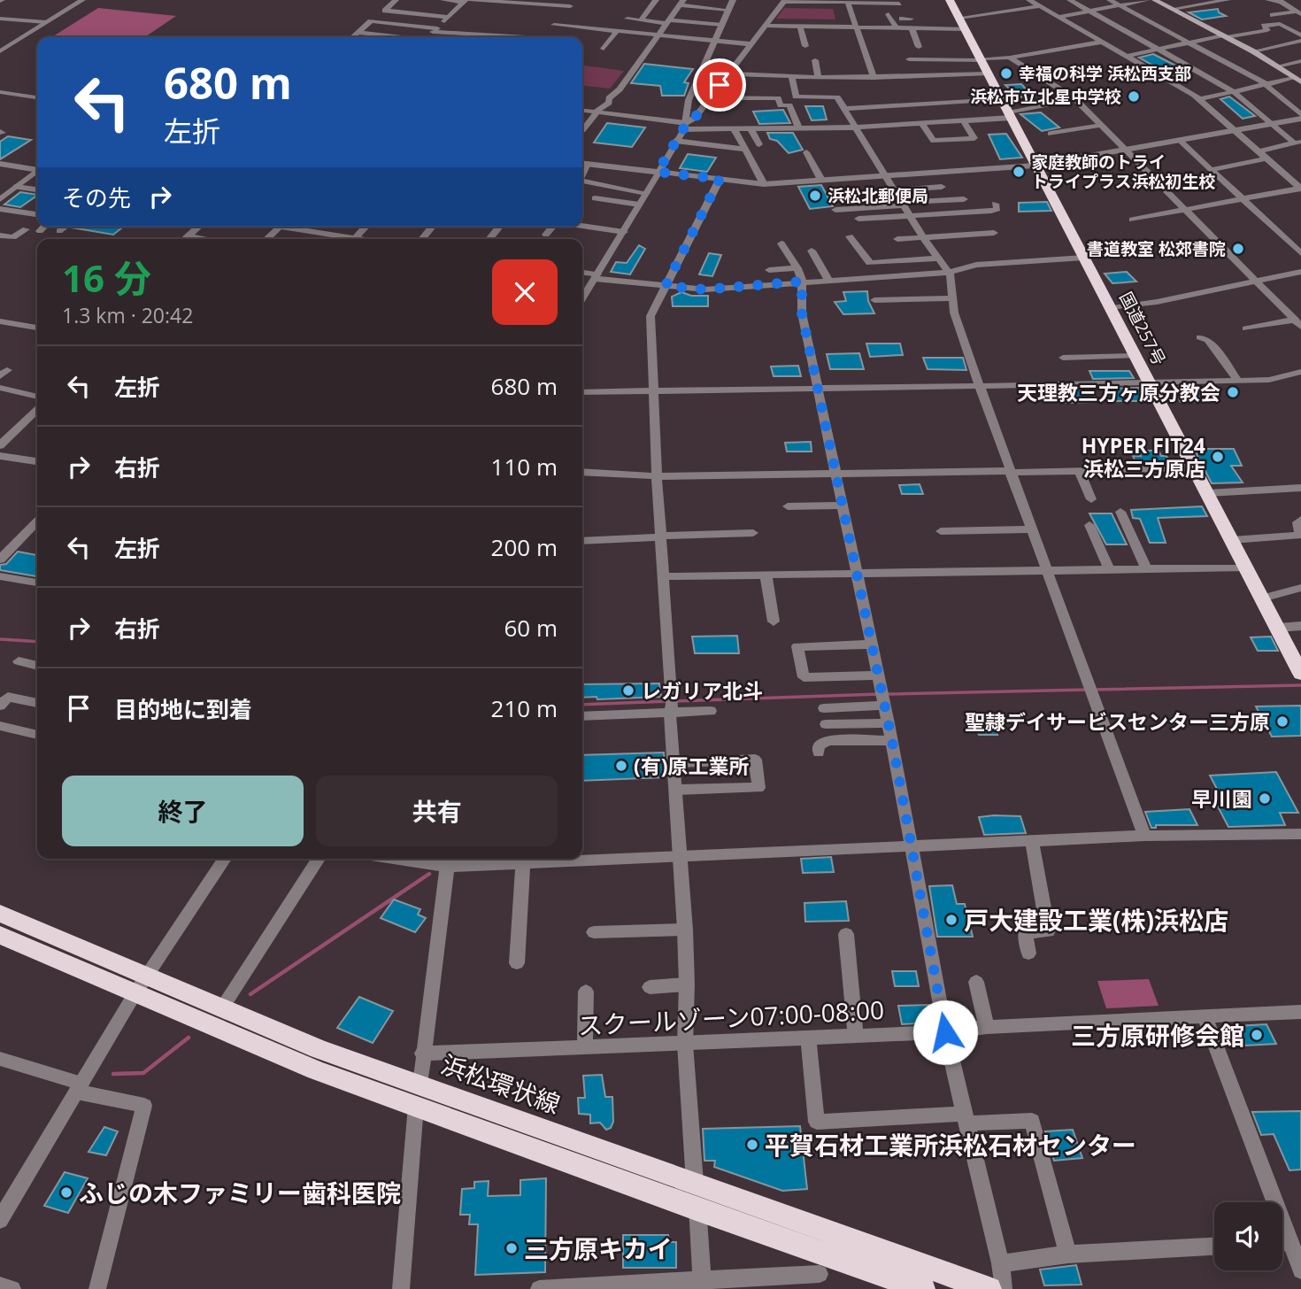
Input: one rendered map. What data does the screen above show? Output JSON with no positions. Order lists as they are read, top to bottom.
{
  "streets": {
    "highway": ["国道257号", "浜松環状線"],
    "street": ["スクールゾーン07:00-08:00"]
  },
  "places": [
    "幸福の科学 浜松西支部",
    "浜松市立北星中学校",
    "家庭教師のトライ トライプラス浜松初生校",
    "浜松北郵便局",
    "書道教室 松郊書院",
    "天理教三方ヶ原分教会",
    "HYPER FIT24 浜松三方原店",
    "レガリア北斗",
    "聖隷デイサービスセンター三方原",
    "(有)原工業所",
    "早川園",
    "戸大建設工業(株)浜松店",
    "三方原研修会館",
    "平賀石材工業所浜松石材センター",
    "ふじの木ファミリー歯科医院",
    "三方原キカイ"
  ],
  "page": {
    "turn": ["680 m", "左折"],
    "then": "その先",
    "heading": ["16 分", "1.3 km · 20:42"],
    "list": [
      {
        "name": "左折",
        "value": "680 m"
      },
      {
        "name": "右折",
        "value": "110 m"
      },
      {
        "name": "左折",
        "value": "200 m"
      },
      {
        "name": "右折",
        "value": "60 m"
      },
      {
        "name": "目的地に到着",
        "value": "210 m"
      }
    ],
    "buttons": ["終了", "共有"]
  }
}
